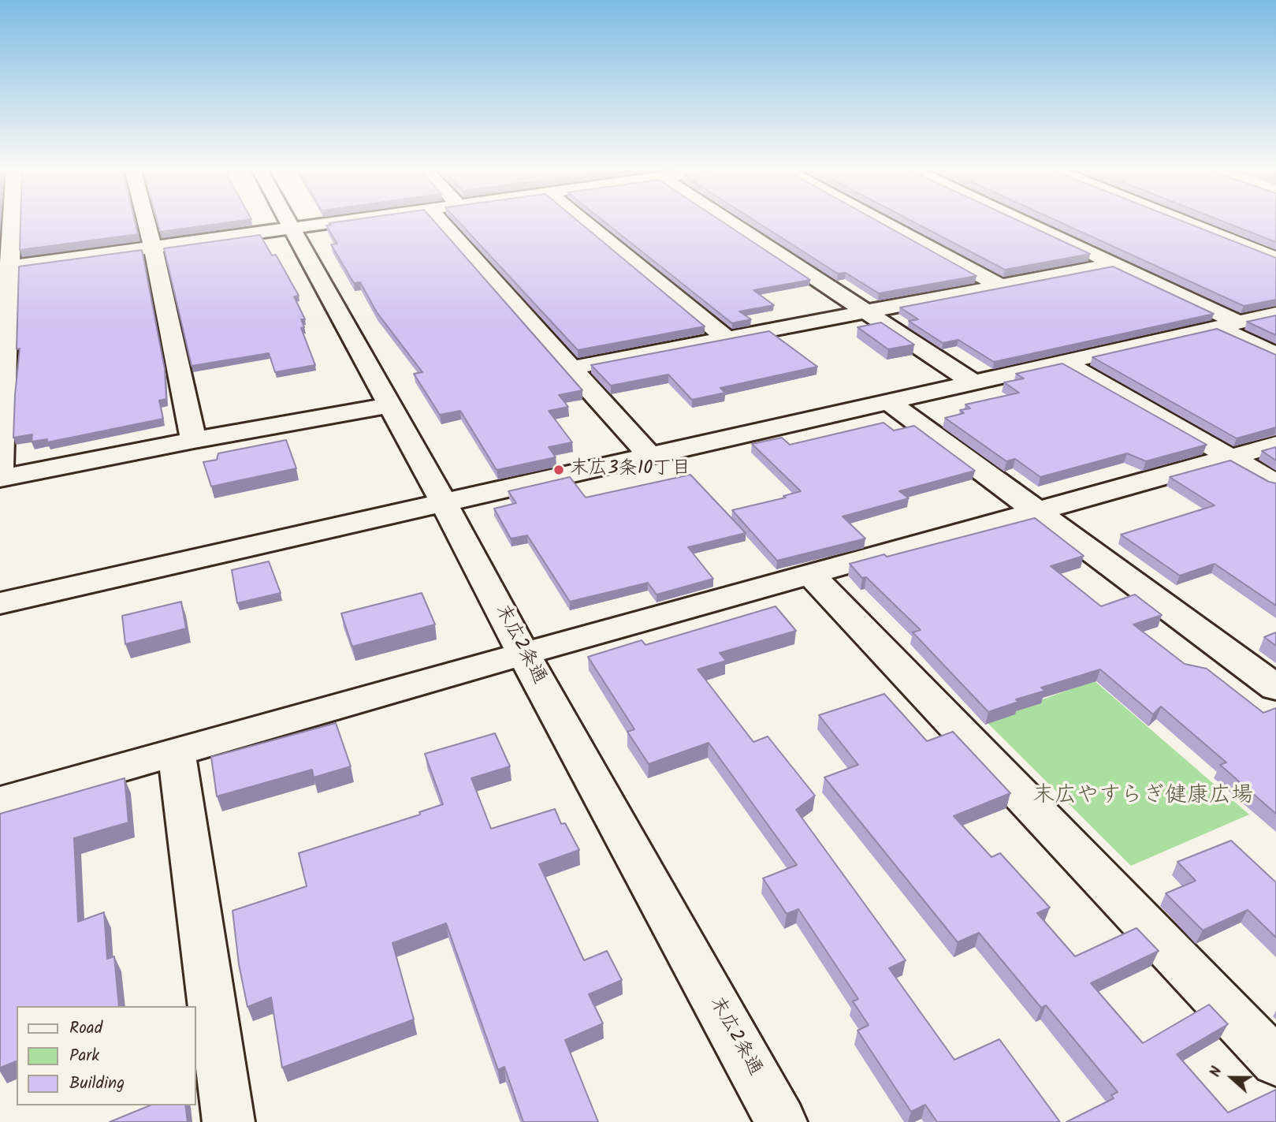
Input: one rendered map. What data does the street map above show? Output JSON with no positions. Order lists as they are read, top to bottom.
{
  "streets": {
    "street": ["末広2条通"]
  },
  "parks": ["末広やすらぎ健康広場"],
  "places": ["末広3条10丁目"],
  "legend": ["Road", "Park", "Building"],
  "north": "left"
}
